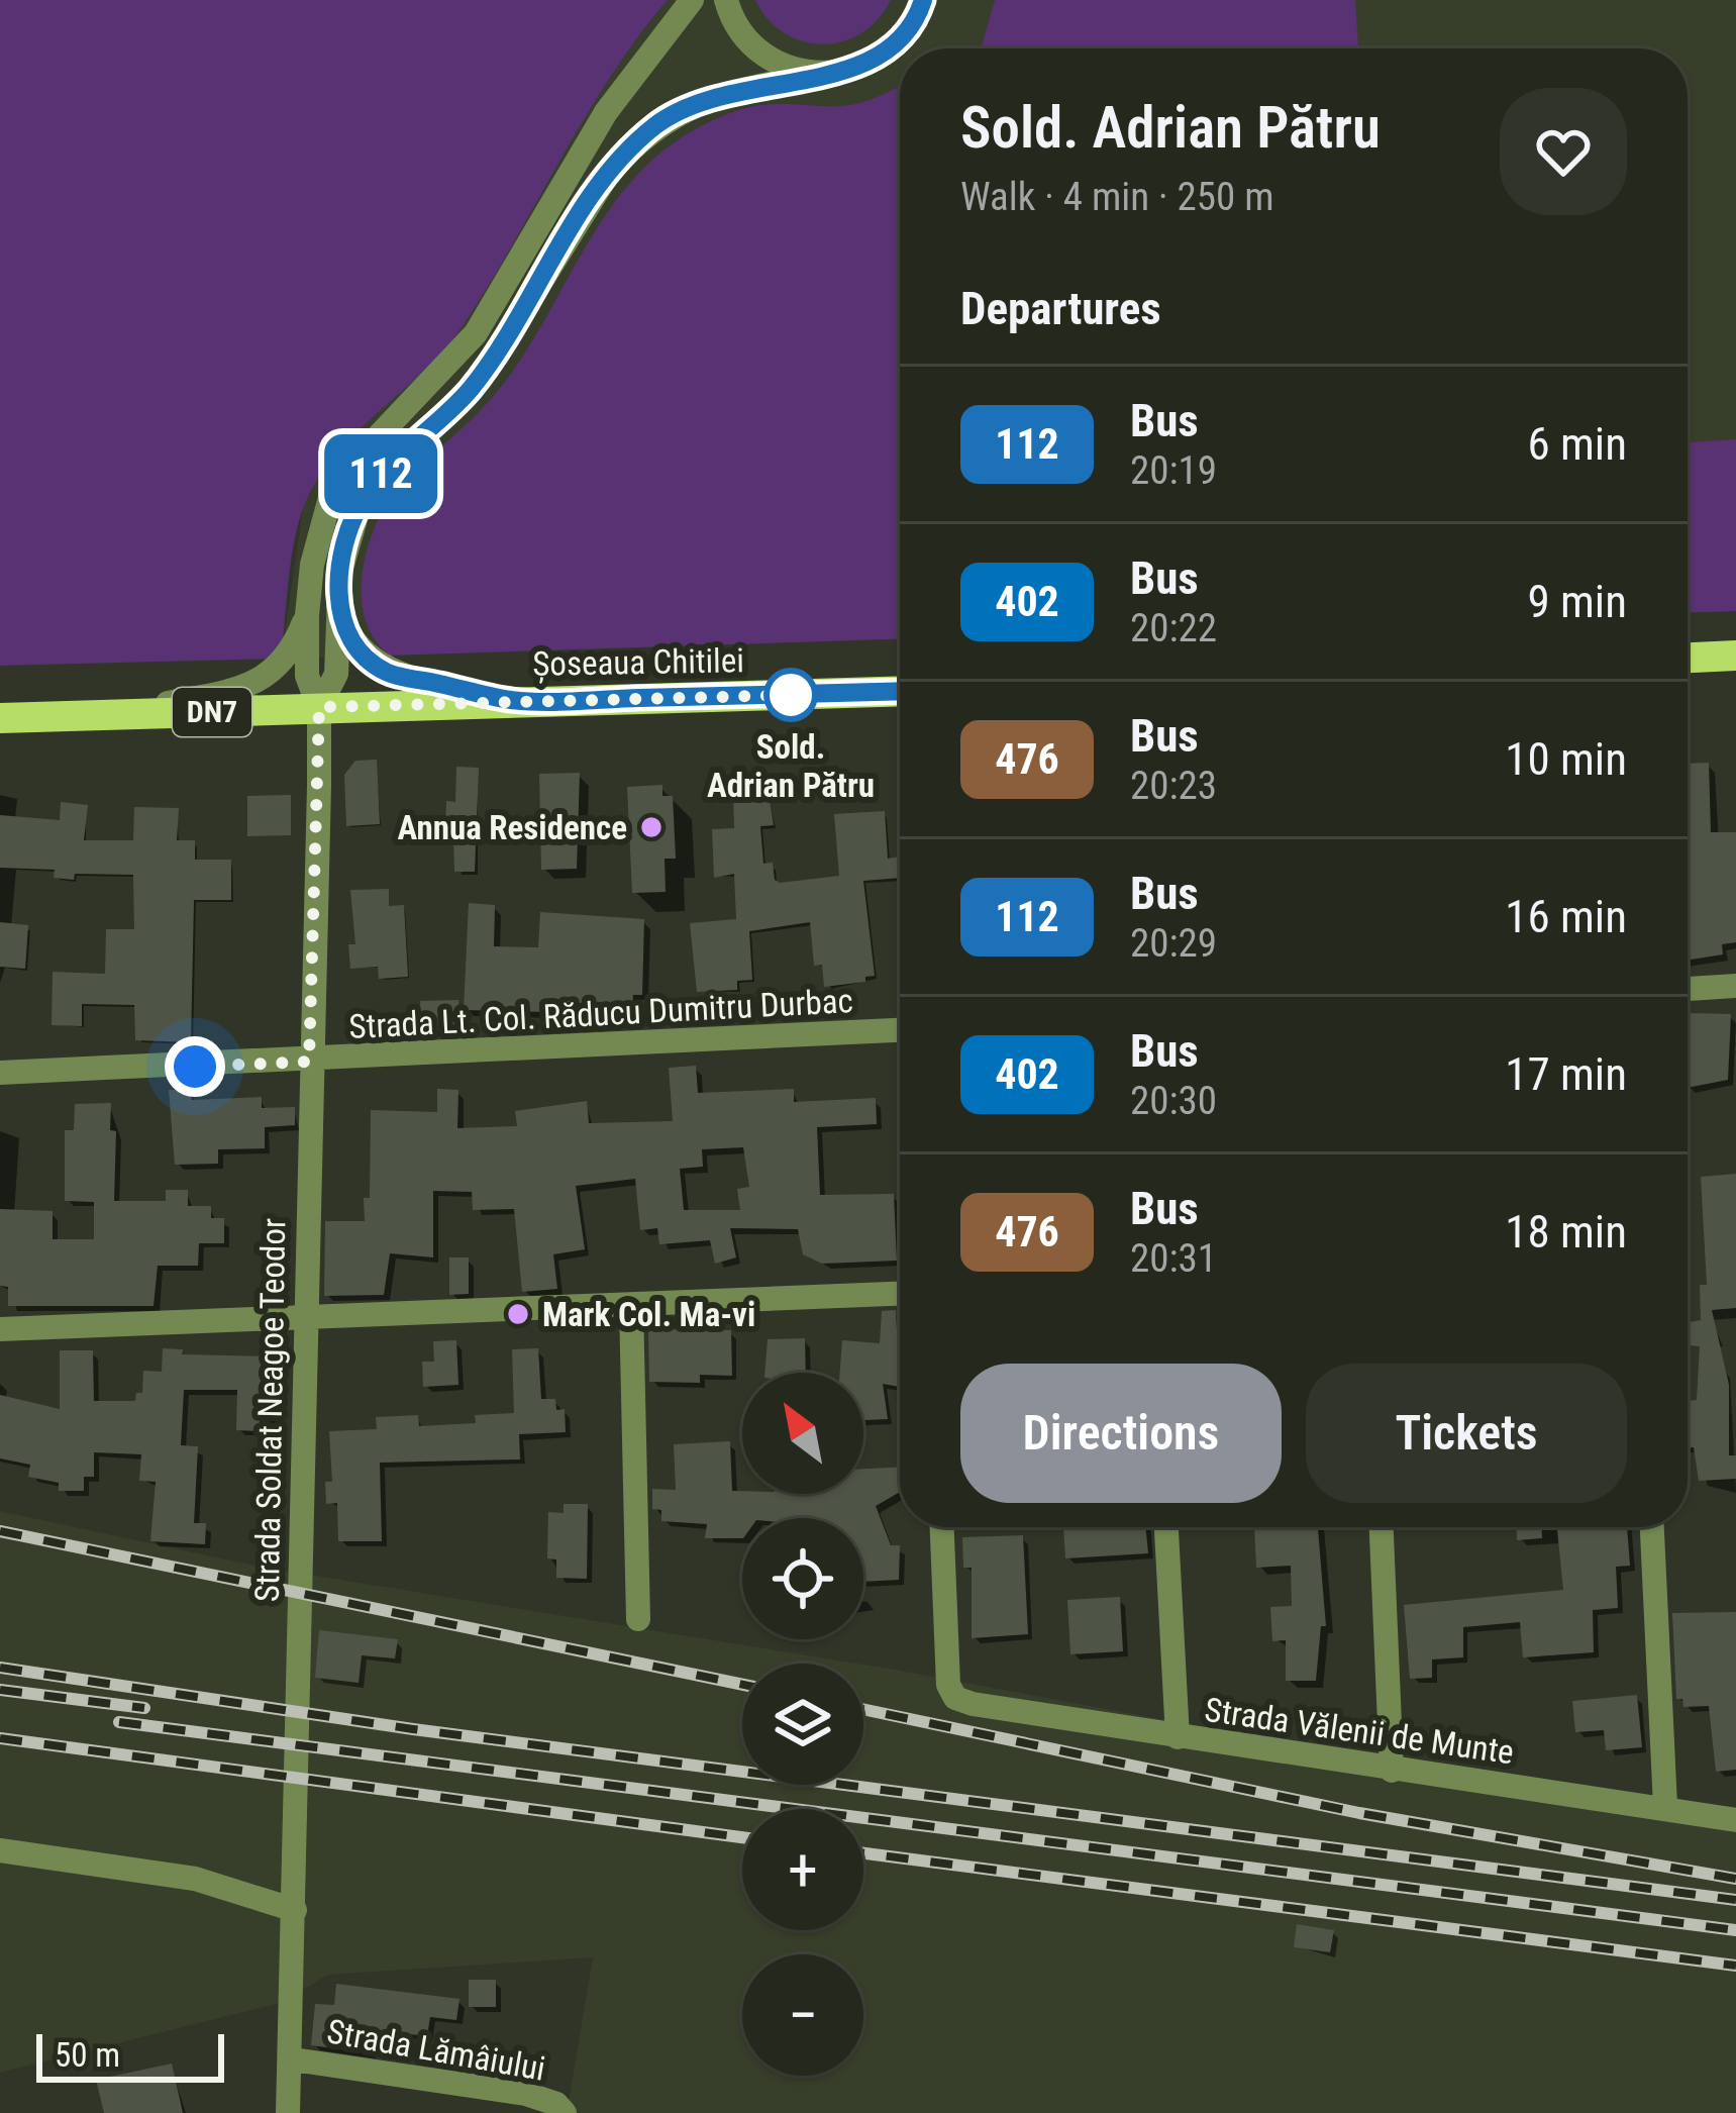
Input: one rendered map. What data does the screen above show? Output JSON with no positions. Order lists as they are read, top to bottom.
{
  "streets": {
    "main road": ["Șoseaua Chitilei", "DN7"],
    "street": [
      "Strada Lt. Col. Răducu Dumitru Durbac",
      "Strada Soldat Neagoe Teodor",
      "Strada Vălenii de Munte",
      "Strada Lămâiului"
    ]
  },
  "crossings": [
    ["Șoseaua Chitilei", "Strada Soldat Neagoe Teodor"],
    ["Strada Lt. Col. Răducu Dumitru Durbac", "Strada Soldat Neagoe Teodor"],
    ["Strada Soldat Neagoe Teodor", "Strada Lămâiului"]
  ],
  "places": ["Sold. Adrian Pătru", "Annua Residence", "Mark Col. Ma-vi"],
  "lines": ["bus line 112"],
  "scale_bar": "50 m",
  "north": "top left",
  "page": {
    "on_map": "112",
    "heading": [
      ["Sold. Adrian Pătru", "Walk · 4 min · 250 m"],
      "Departures"
    ],
    "list": [
      {
        "mark": "112",
        "name": "Bus",
        "note": "20:19",
        "value": "6 min"
      },
      {
        "mark": "402",
        "name": "Bus",
        "note": "20:22",
        "value": "9 min"
      },
      {
        "mark": "476",
        "name": "Bus",
        "note": "20:23",
        "value": "10 min"
      },
      {
        "mark": "112",
        "name": "Bus",
        "note": "20:29",
        "value": "16 min"
      },
      {
        "mark": "402",
        "name": "Bus",
        "note": "20:30",
        "value": "17 min"
      },
      {
        "mark": "476",
        "name": "Bus",
        "note": "20:31",
        "value": "18 min"
      }
    ],
    "buttons": ["Directions", "Tickets"],
    "map_buttons": ["+", "−"],
    "scale": "50 m"
  }
}
